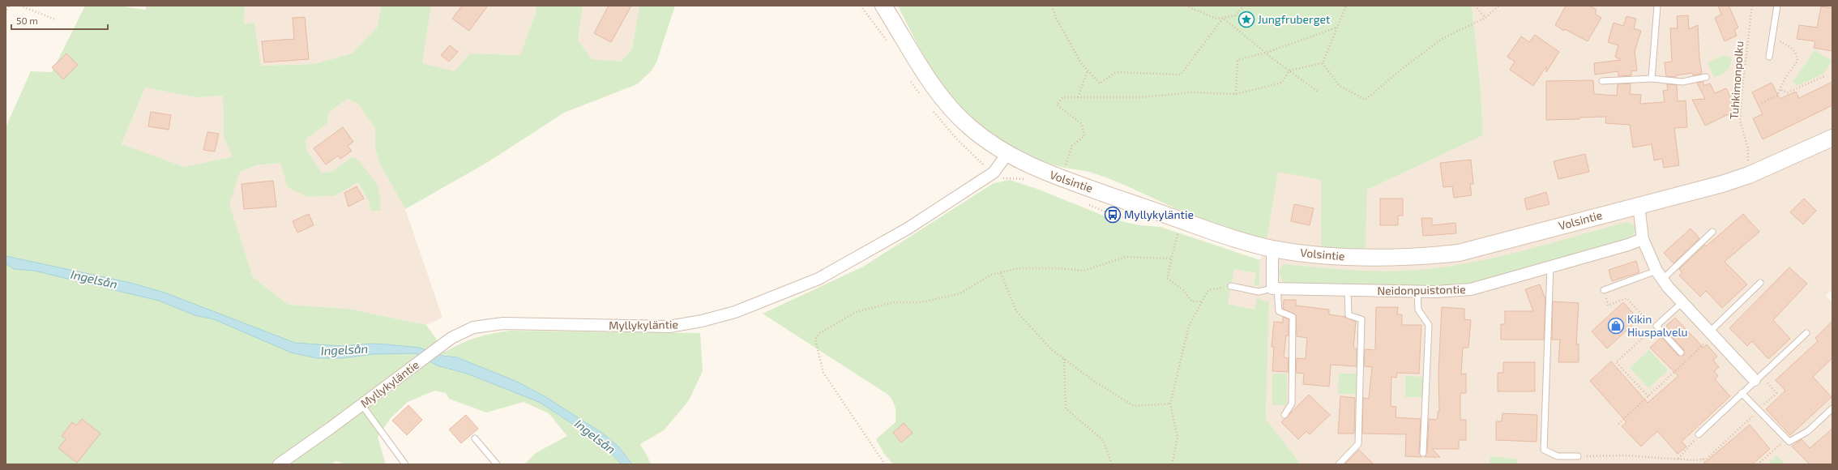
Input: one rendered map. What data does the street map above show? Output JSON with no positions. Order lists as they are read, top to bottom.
{
  "streets": {
    "street": ["Volsintie", "Neidonpuistontie", "Myllykyläntie"],
    "path": ["Tuhkimonpolku"]
  },
  "crossings": [
    ["Tuhkimonpolku", "Volsintie"],
    ["Volsintie", "Myllykyläntie"]
  ],
  "water": ["Ingelsån"],
  "places": {
    "place": ["Jungfruberget"],
    "bus stop": ["Myllykyläntie"],
    "shop": ["Kikin Hiuspalvelu"]
  },
  "scale_bar": "50 m"
}
